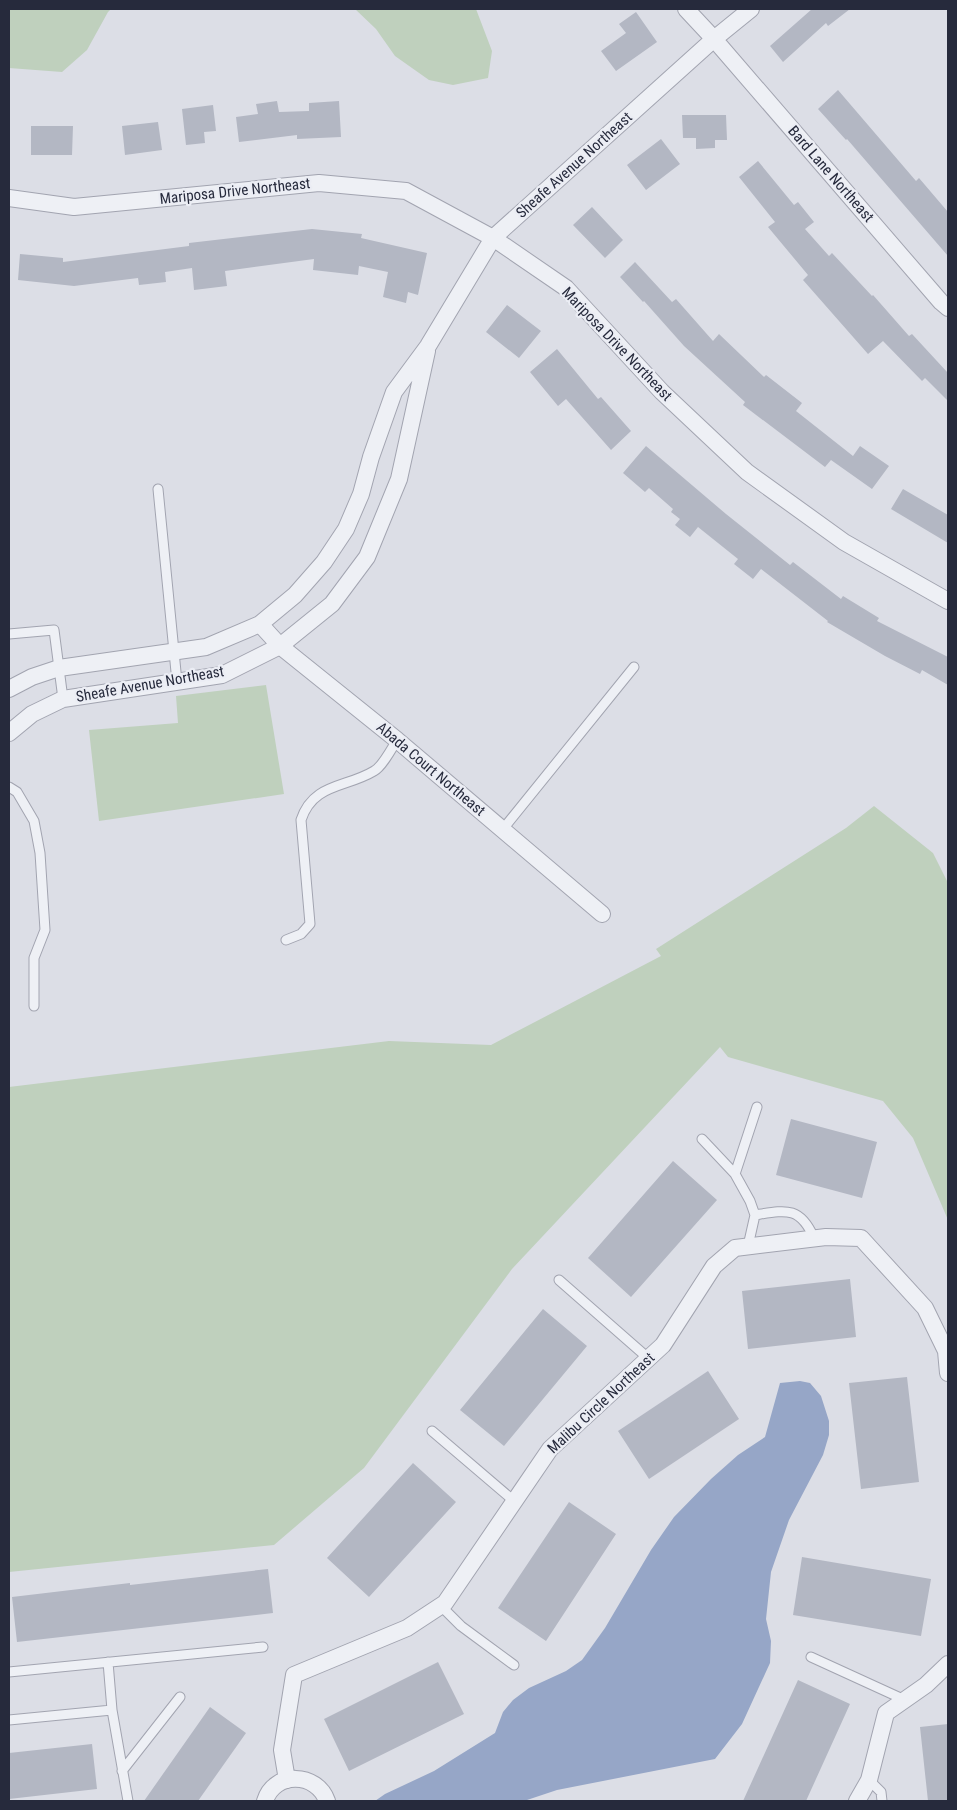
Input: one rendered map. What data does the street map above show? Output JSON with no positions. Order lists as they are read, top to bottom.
{
  "streets": {
    "street": [
      "Sheafe Avenue Northeast",
      "Bard Lane Northeast",
      "Mariposa Drive Northeast",
      "Abada Court Northeast",
      "Malibu Circle Northeast"
    ]
  },
  "crossings": [
    ["Sheafe Avenue Northeast", "Bard Lane Northeast"],
    ["Sheafe Avenue Northeast", "Mariposa Drive Northeast"],
    ["Sheafe Avenue Northeast", "Abada Court Northeast"]
  ]
}
